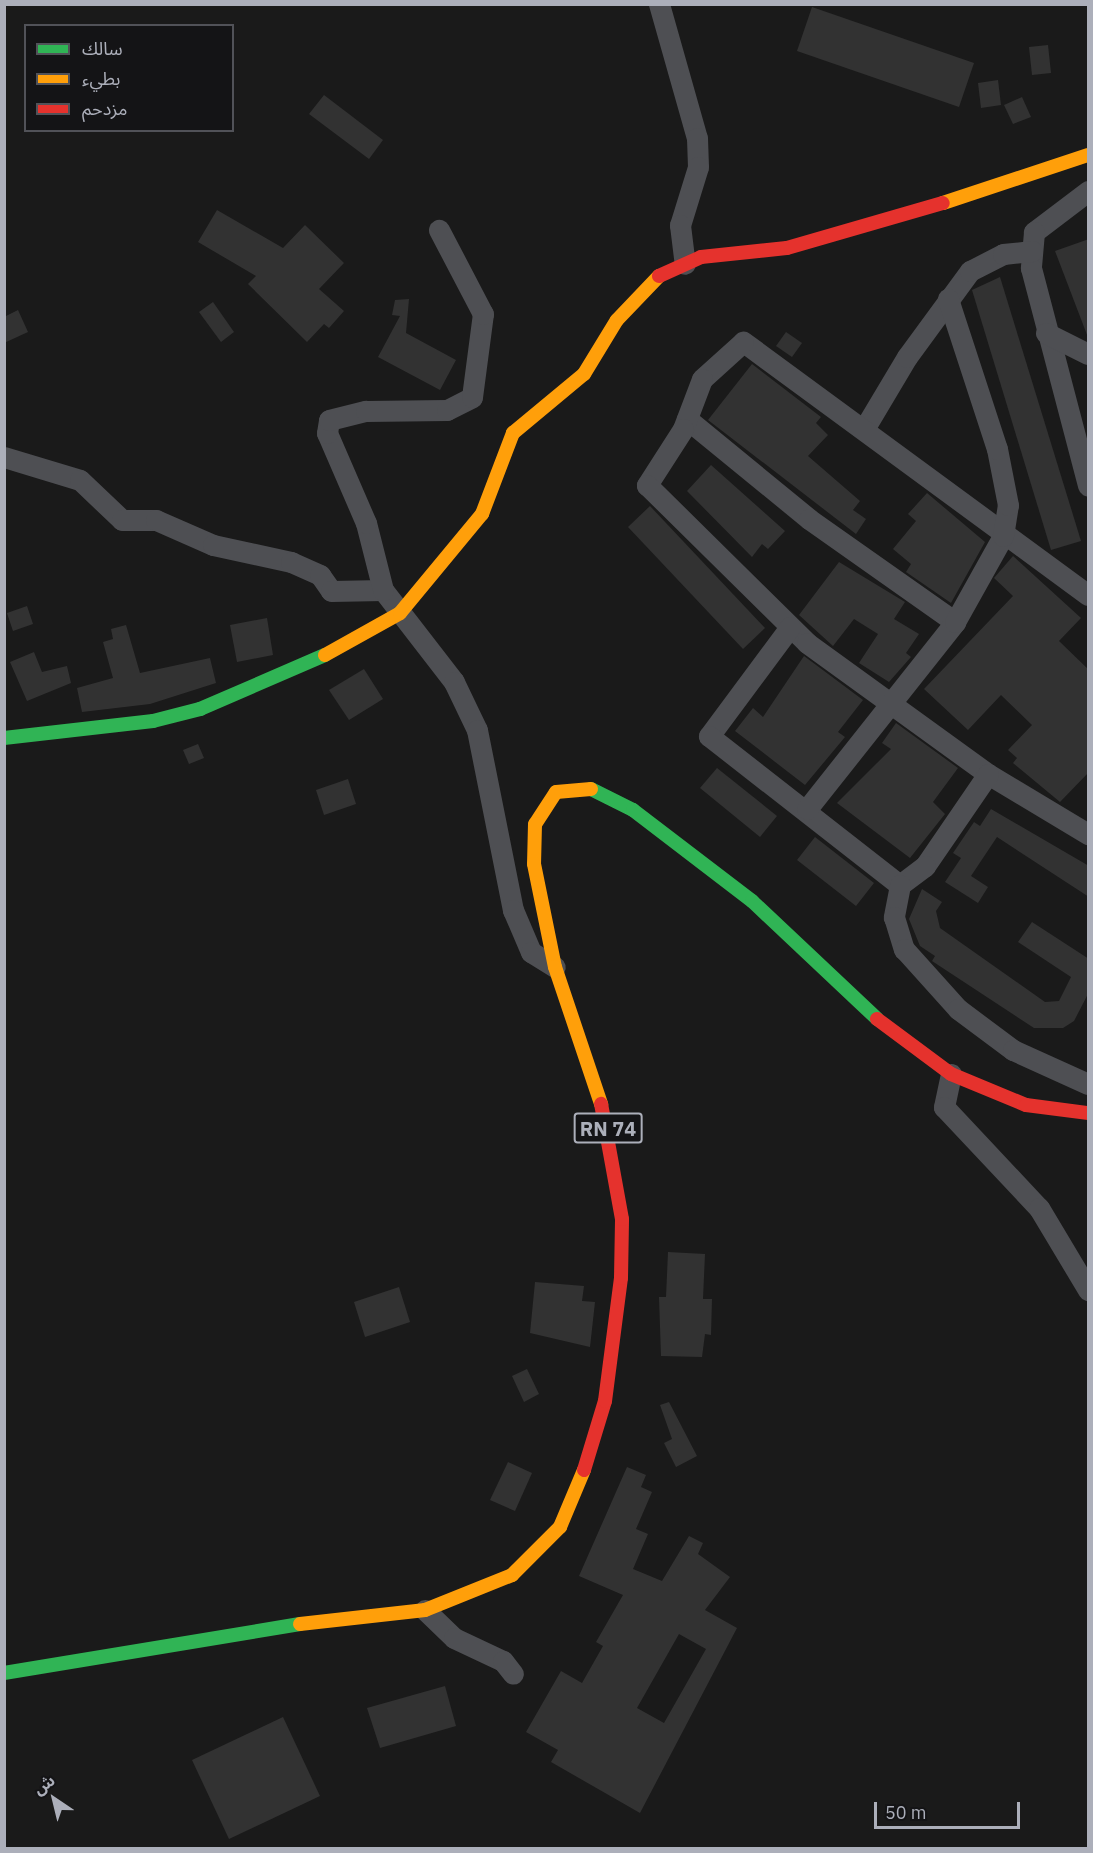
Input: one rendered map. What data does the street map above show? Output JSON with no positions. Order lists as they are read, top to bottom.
{
  "streets": {
    "main road": ["RN 74"]
  },
  "legend": ["سالك", "بطيء", "مزدحم"],
  "scale_bar": "50 m",
  "north": "top left"
}
